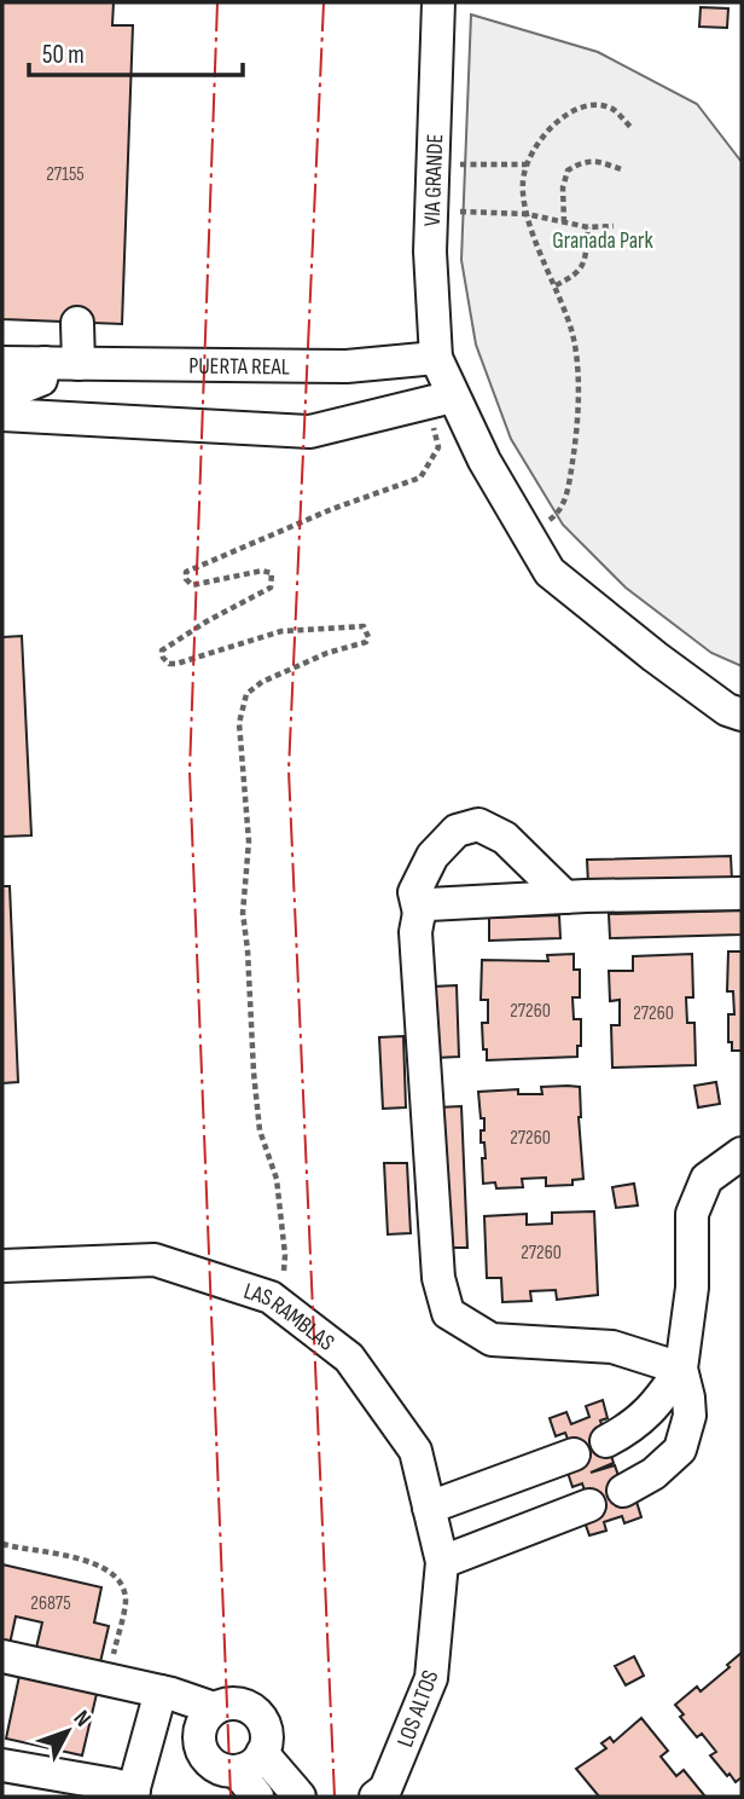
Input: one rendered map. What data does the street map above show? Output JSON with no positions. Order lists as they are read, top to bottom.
{
  "streets": {
    "street": [
      "VIA GRANDE",
      "PUERTA REAL",
      "LAS RAMBLAS",
      "LOS ALTOS"
    ]
  },
  "crossings": [
    ["VIA GRANDE", "PUERTA REAL"],
    ["LAS RAMBLAS", "LOS ALTOS"]
  ],
  "parks": ["Granada Park"],
  "house_numbers": [
    "27155",
    "27260",
    "27260",
    "27260",
    "27260",
    "26875"
  ],
  "scale_bar": "50 m",
  "north": "top right"
}
